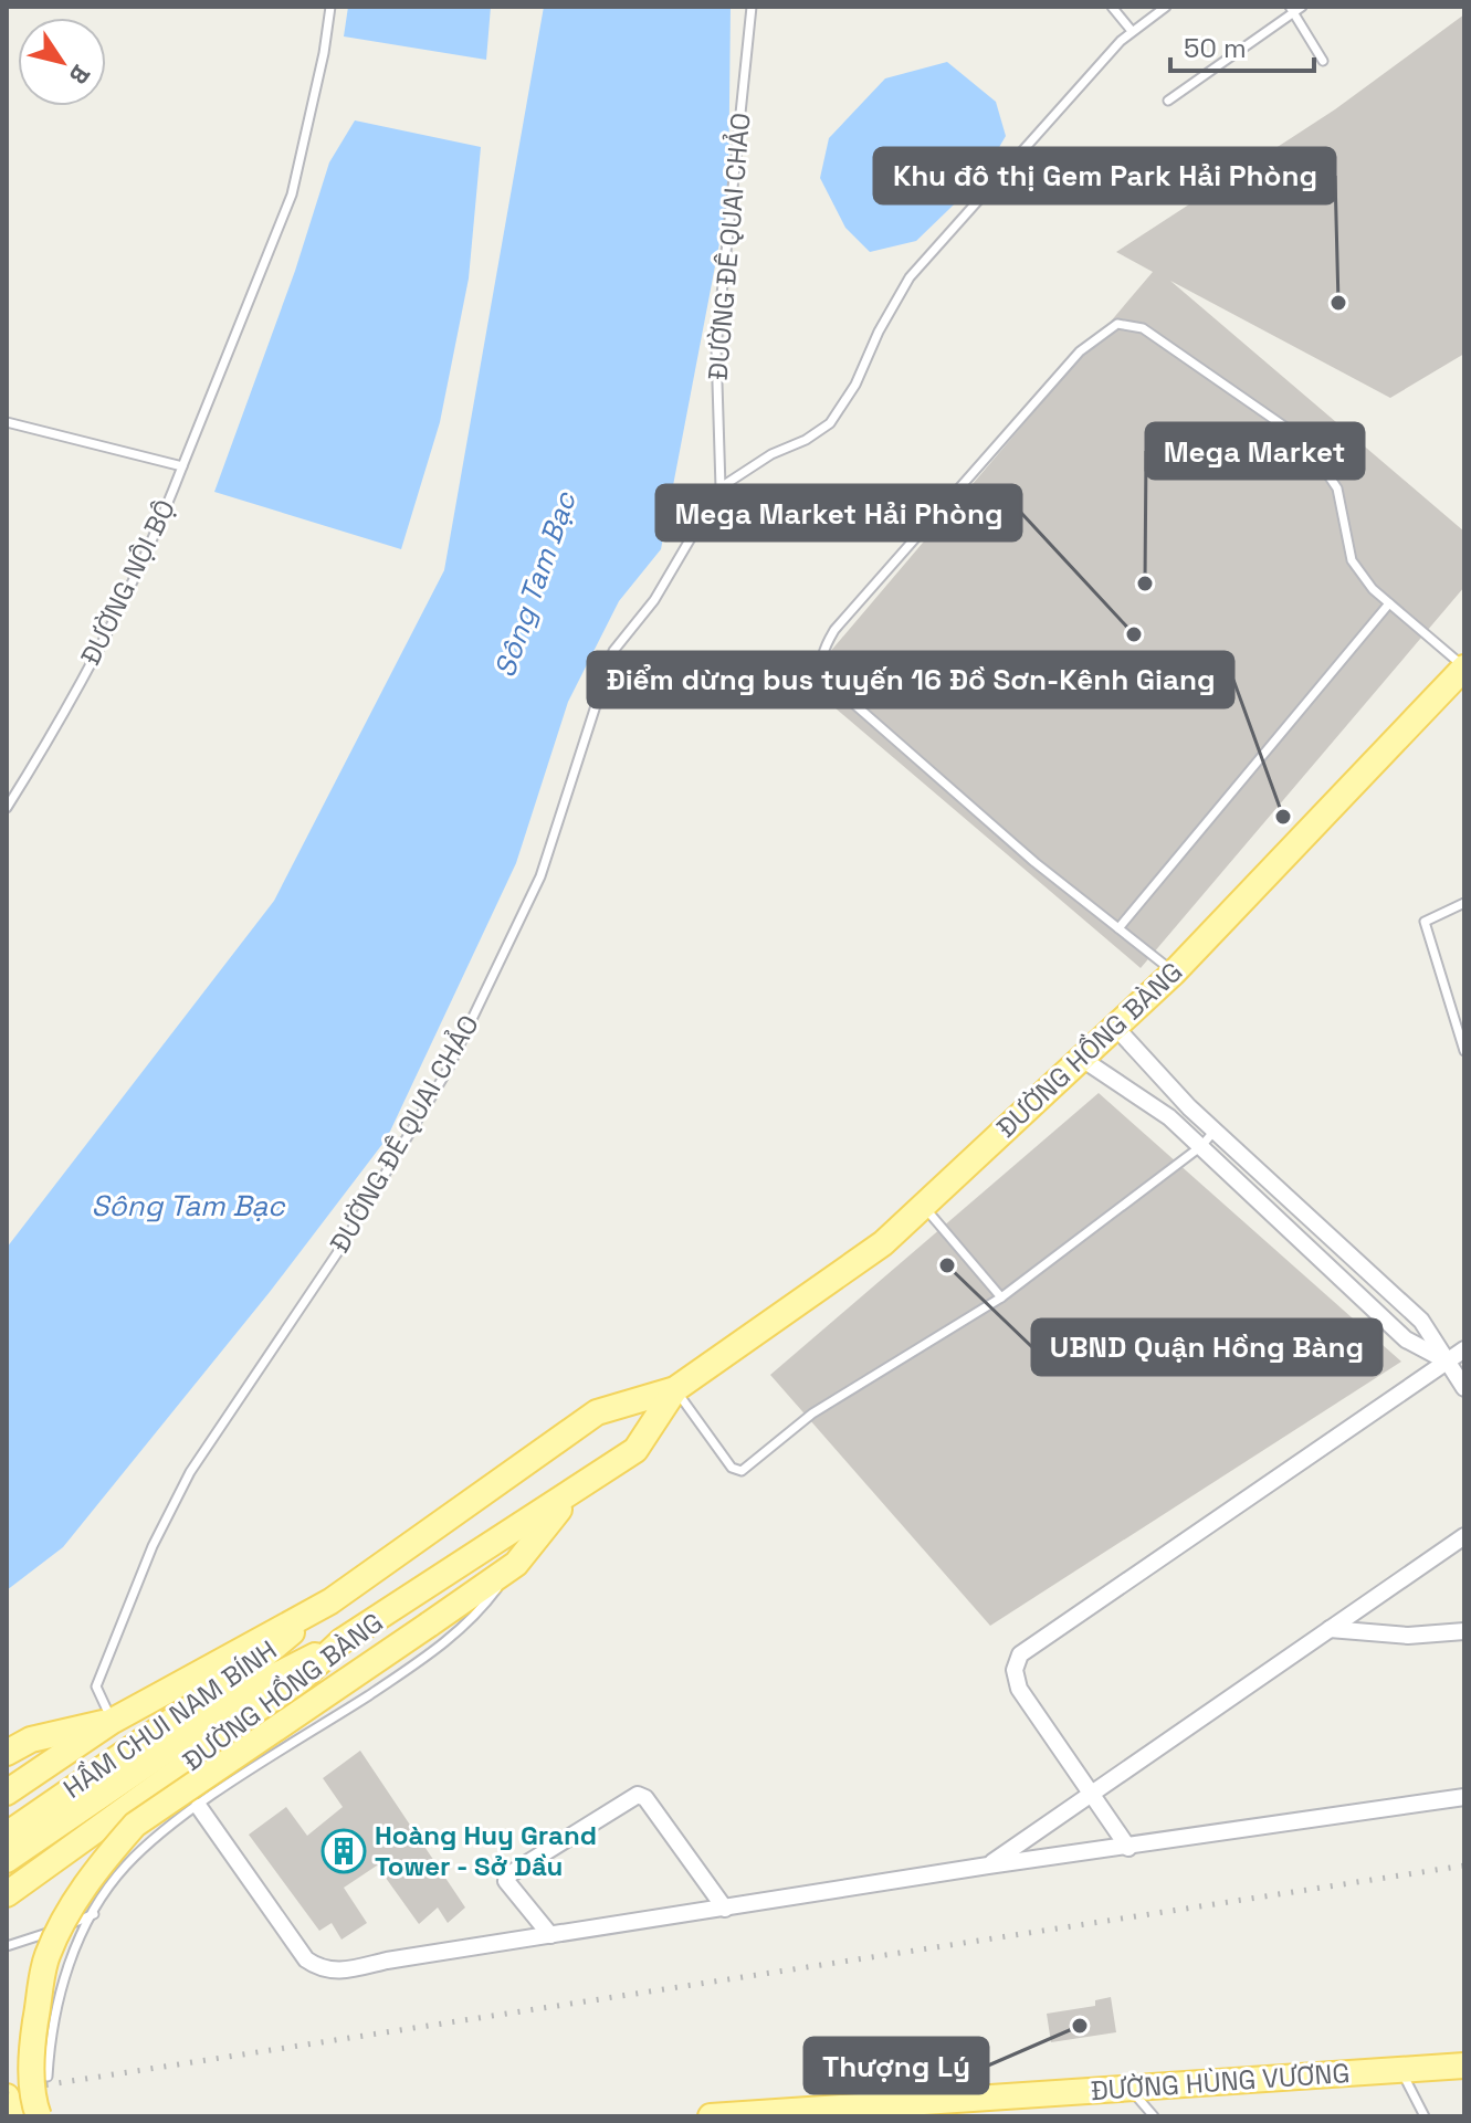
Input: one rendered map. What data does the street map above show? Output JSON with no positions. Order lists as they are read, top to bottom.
{
  "streets": {
    "main road": ["ĐƯỜNG HỒNG BÀNG", "HẦM CHUI NAM BÍNH", "ĐƯỜNG HÙNG VƯƠNG"],
    "lane": ["ĐƯỜNG ĐÊ QUAI CHẢO", "ĐƯỜNG NỘI BỘ"]
  },
  "crossings": [
    ["ĐƯỜNG ĐÊ QUAI CHẢO", "ĐƯỜNG HỒNG BÀNG"],
    ["ĐƯỜNG HỒNG BÀNG", "HẦM CHUI NAM BÍNH"]
  ],
  "water": ["Sông Tam Bạc"],
  "places": {
    "other": [
      "Khu đô thị Gem Park Hải Phòng",
      "Mega Market",
      "Mega Market Hải Phòng",
      "Điểm dừng bus tuyến 16 Đồ Sơn-Kênh Giang",
      "UBND Quận Hồng Bàng",
      "Thượng Lý"
    ],
    "building": ["Hoàng Huy Grand Tower - Sở Dầu"]
  },
  "scale_bar": "50 m",
  "north": "bottom right"
}
